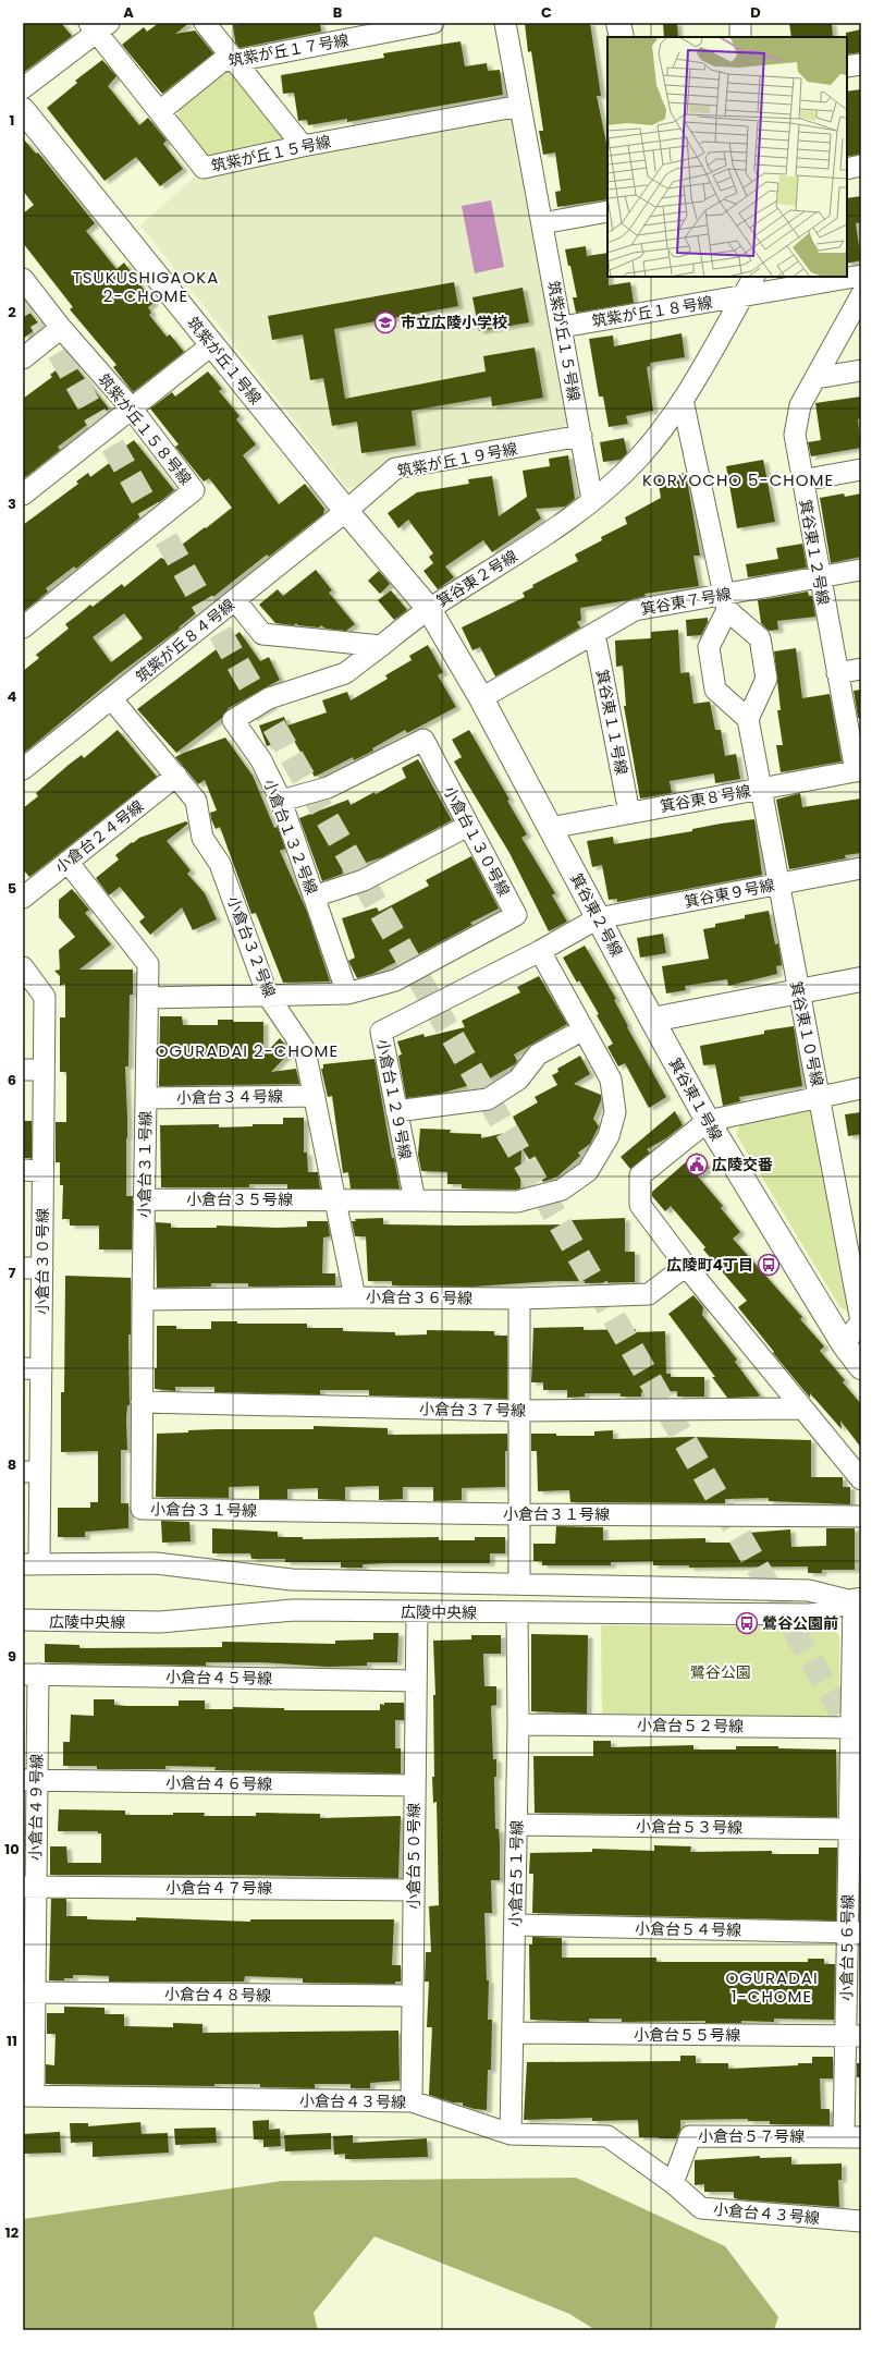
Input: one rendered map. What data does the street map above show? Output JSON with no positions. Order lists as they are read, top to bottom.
{
  "streets": {
    "street": [
      "筑紫が丘１７号線",
      "筑紫が丘１５号線",
      "筑紫が丘１８号線",
      "筑紫が丘１号線",
      "筑紫が丘１５８号線",
      "筑紫が丘１９号線",
      "箕谷東１２号線",
      "箕谷東２号線",
      "箕谷東７号線",
      "筑紫が丘８４号線",
      "箕谷東１１号線",
      "箕谷東８号線",
      "小倉台２４号線",
      "小倉台１３２号線",
      "小倉台１３０号線",
      "箕谷東９号線",
      "小倉台３２号線",
      "箕谷東１０号線",
      "小倉台３４号線",
      "小倉台１２９号線",
      "箕谷東１号線",
      "小倉台３１号線",
      "小倉台３５号線",
      "小倉台３０号線",
      "小倉台３６号線",
      "小倉台３７号線",
      "広陵中央線",
      "小倉台４５号線",
      "小倉台５２号線",
      "小倉台４６号線",
      "小倉台４９号線",
      "小倉台５３号線",
      "小倉台５０号線",
      "小倉台５１号線",
      "小倉台４７号線",
      "小倉台５４号線",
      "小倉台５６号線",
      "小倉台４８号線",
      "小倉台５５号線",
      "小倉台４３号線",
      "小倉台５７号線"
    ]
  },
  "crossings": [
    ["筑紫が丘１７号線", "筑紫が丘１５号線"],
    ["筑紫が丘１５号線", "筑紫が丘１８号線"],
    ["筑紫が丘１５号線", "筑紫が丘１９号線"],
    ["筑紫が丘１５号線", "箕谷東２号線"],
    ["筑紫が丘１８号線", "箕谷東２号線"],
    ["筑紫が丘１号線", "筑紫が丘１９号線"],
    ["筑紫が丘１号線", "箕谷東２号線"],
    ["筑紫が丘１号線", "筑紫が丘８４号線"],
    ["筑紫が丘１９号線", "筑紫が丘８４号線"],
    ["箕谷東１２号線", "箕谷東７号線"],
    ["箕谷東１２号線", "箕谷東８号線"],
    ["箕谷東２号線", "箕谷東７号線"],
    ["箕谷東２号線", "箕谷東８号線"],
    ["箕谷東２号線", "箕谷東９号線"],
    ["箕谷東２号線", "小倉台１２９号線"],
    ["箕谷東２号線", "箕谷東１号線"],
    ["箕谷東７号線", "箕谷東１１号線"],
    ["筑紫が丘８４号線", "小倉台３２号線"],
    ["箕谷東１１号線", "箕谷東８号線"],
    ["箕谷東８号線", "箕谷東１０号線"],
    ["小倉台２４号線", "小倉台３２号線"],
    ["小倉台２４号線", "小倉台３１号線"],
    ["小倉台１３２号線", "小倉台１３０号線"],
    ["箕谷東９号線", "箕谷東１０号線"],
    ["箕谷東９号線", "小倉台１２９号線"],
    ["小倉台３２号線", "小倉台３４号線"],
    ["小倉台３２号線", "小倉台３５号線"],
    ["小倉台３２号線", "小倉台３６号線"],
    ["箕谷東１０号線", "箕谷東１号線"],
    ["小倉台３４号線", "小倉台３１号線"],
    ["小倉台３１号線", "小倉台３５号線"],
    ["小倉台３１号線", "小倉台３６号線"],
    ["小倉台３１号線", "小倉台３７号線"],
    ["小倉台３０号線", "広陵中央線"],
    ["広陵中央線", "小倉台５０号線"],
    ["広陵中央線", "小倉台５１号線"],
    ["広陵中央線", "小倉台５６号線"],
    ["小倉台４５号線", "小倉台４９号線"],
    ["小倉台４５号線", "小倉台５０号線"],
    ["小倉台５２号線", "小倉台５１号線"],
    ["小倉台５２号線", "小倉台５６号線"],
    ["小倉台４６号線", "小倉台４９号線"],
    ["小倉台４６号線", "小倉台５０号線"],
    ["小倉台４９号線", "小倉台４７号線"],
    ["小倉台４９号線", "小倉台４８号線"],
    ["小倉台４９号線", "小倉台４３号線"],
    ["小倉台５３号線", "小倉台５１号線"],
    ["小倉台５３号線", "小倉台５６号線"],
    ["小倉台５０号線", "小倉台４７号線"],
    ["小倉台５０号線", "小倉台４８号線"],
    ["小倉台５０号線", "小倉台４３号線"],
    ["小倉台５１号線", "小倉台５４号線"],
    ["小倉台５１号線", "小倉台５５号線"],
    ["小倉台５１号線", "小倉台４３号線"],
    ["小倉台５４号線", "小倉台５６号線"],
    ["小倉台５６号線", "小倉台５５号線"],
    ["小倉台５６号線", "小倉台５７号線"],
    ["小倉台４３号線", "小倉台５７号線"]
  ],
  "districts": [
    "TSUKUSHIGAOKA 2-CHOME",
    "KORYOCHO 5-CHOME",
    "OGURADAI 2-CHOME",
    "OGURADAI 1-CHOME"
  ],
  "parks": ["鷺谷公園"],
  "places": {
    "school or university": ["市立広陵小学校"],
    "public building": ["広陵交番"],
    "bus stop": ["広陵町4丁目", "鶯谷公園前"]
  },
  "grid": {
    "columns": [
      "A",
      "B",
      "C",
      "D"
    ],
    "rows": [
      "1",
      "2",
      "3",
      "4",
      "5",
      "6",
      "7",
      "8",
      "9",
      "10",
      "11",
      "12"
    ]
  }
}
